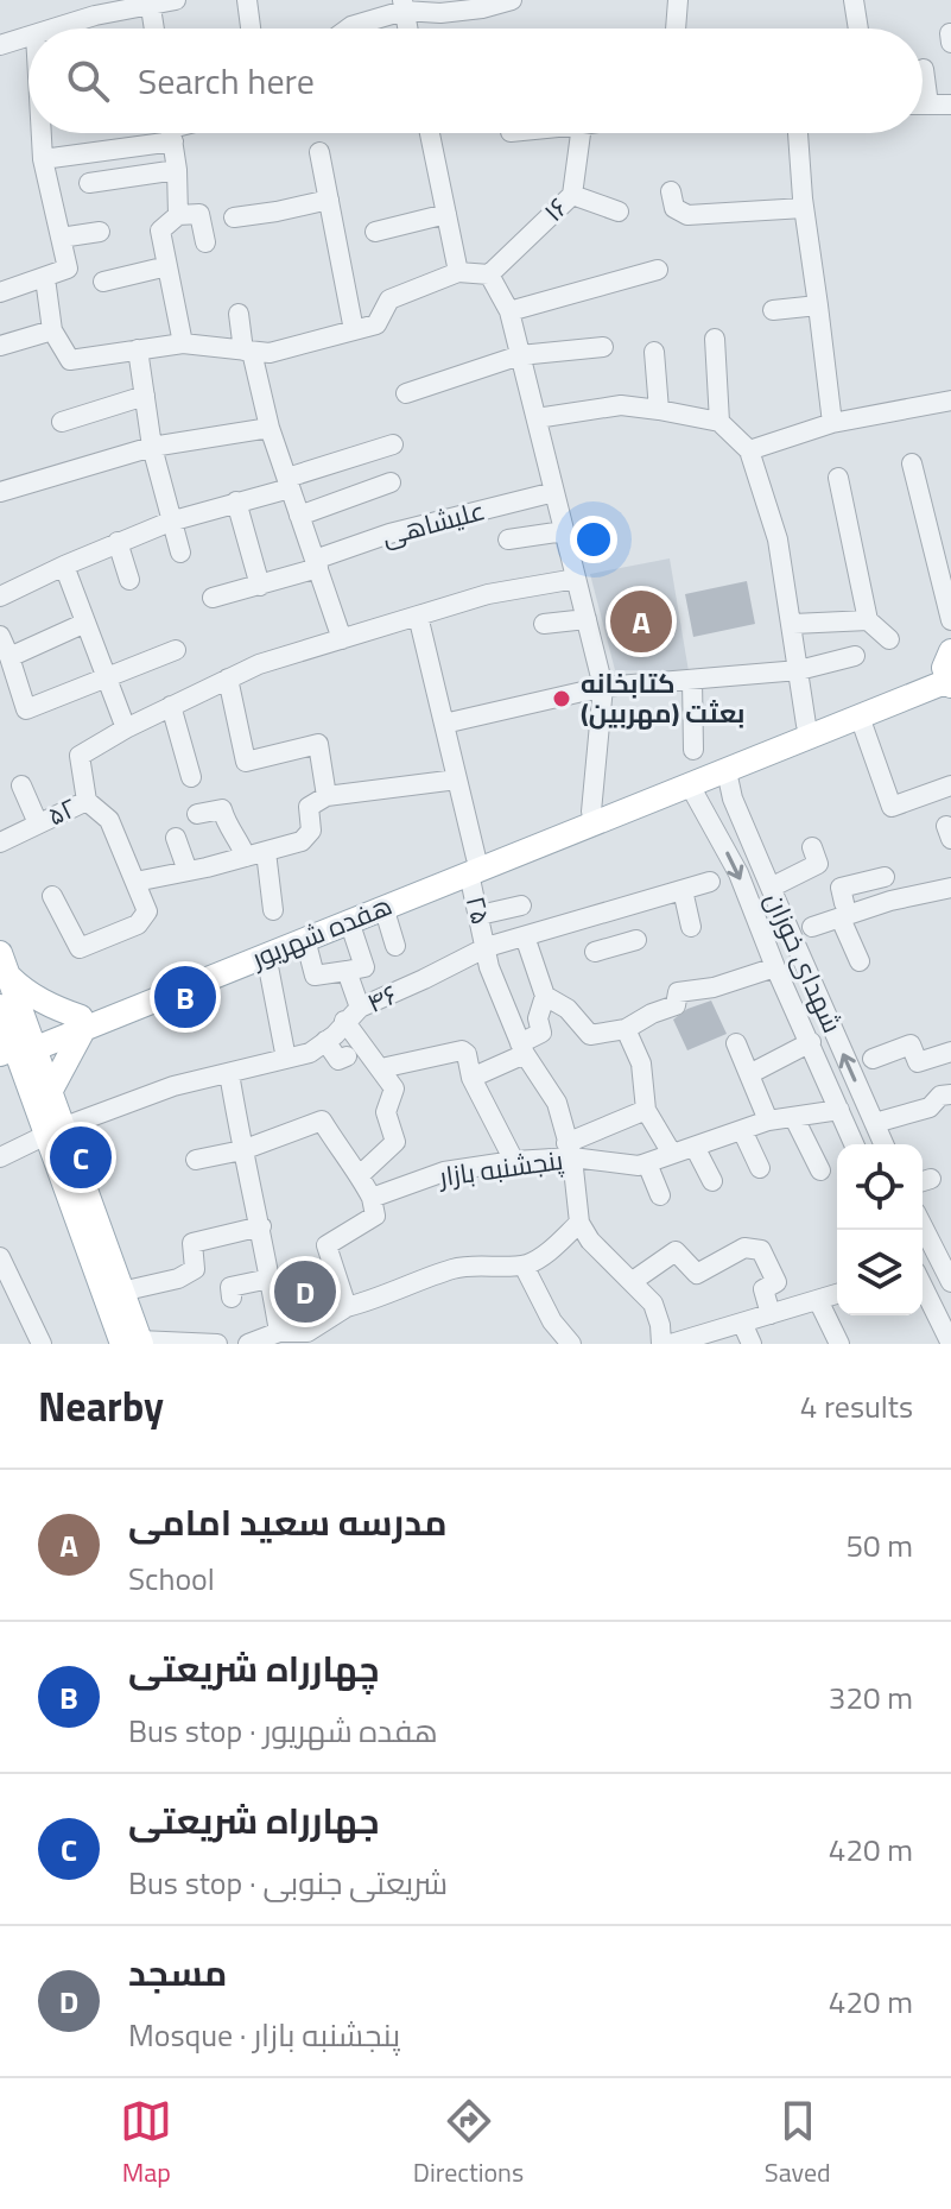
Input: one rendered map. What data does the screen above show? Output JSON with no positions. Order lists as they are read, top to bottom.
{
  "streets": {
    "main road": ["هفده شهریور"],
    "street": [
      "۱۶",
      "علیشاهی",
      "۵۲",
      "۲۵",
      "شهدای خوزان",
      "۴۶",
      "پنجشنبه بازار"
    ]
  },
  "crossings": [
    ["۲۵", "هفده شهریور"],
    ["۲۵", "۴۶"],
    ["۲۵", "پنجشنبه بازار"],
    ["هفده شهریور", "شهدای خوزان"],
    ["شهدای خوزان", "پنجشنبه بازار"]
  ],
  "places": ["کتابخانه بعثت (مهربین)"],
  "page": {
    "search": "Search here",
    "pins": [
      "A",
      "B",
      "C",
      "D"
    ],
    "heading": ["Nearby", "4 results"],
    "list": [
      {
        "mark": "A",
        "name": "مدرسه سعید امامی",
        "note": "School",
        "value": "50 m"
      },
      {
        "mark": "B",
        "name": "چهارراه شریعتی",
        "note": "Bus stop · هفده شهریور",
        "value": "320 m"
      },
      {
        "mark": "C",
        "name": "جهارراه شریعتی",
        "note": "Bus stop · شریعتی جنوبی",
        "value": "420 m"
      },
      {
        "mark": "D",
        "name": "مسجد",
        "note": "Mosque · پنجشنبه بازار",
        "value": "420 m"
      }
    ],
    "nav": ["Map", "Directions", "Saved"]
  }
}
